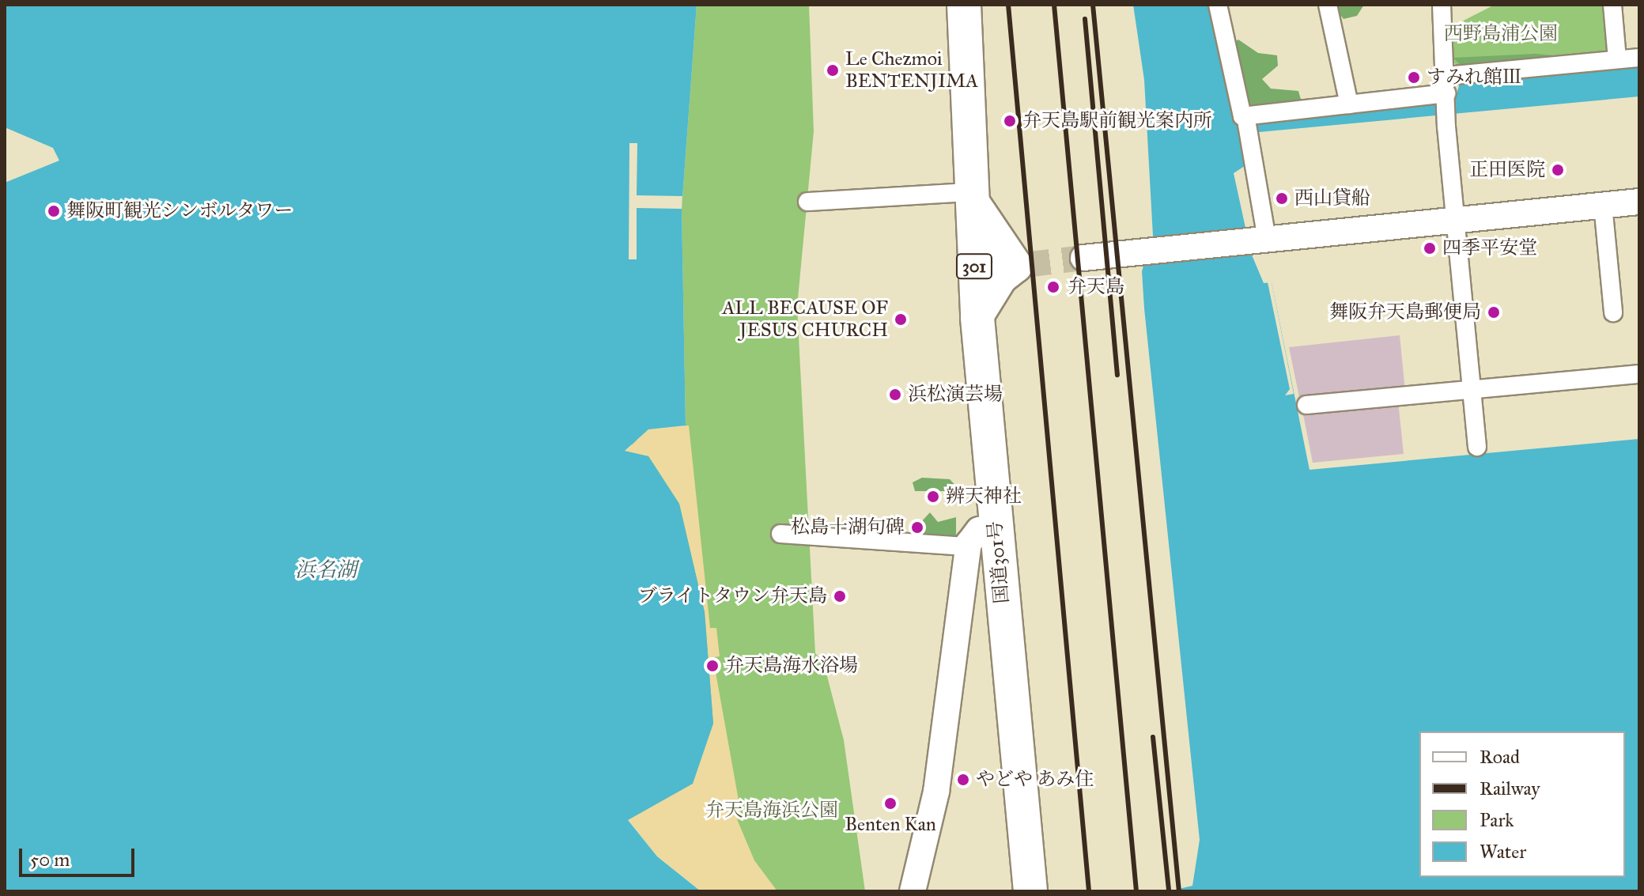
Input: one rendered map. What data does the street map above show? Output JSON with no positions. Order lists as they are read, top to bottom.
{
  "streets": {
    "highway": ["301", "国道301号"]
  },
  "water": ["浜名湖"],
  "parks": ["西野島浦公園", "弁天島海浜公園"],
  "places": [
    "Le Chezmoi BENTENJIMA",
    "すみれ館Ⅲ",
    "弁天島駅前観光案内所",
    "正田医院",
    "西山貸船",
    "舞阪町観光シンボルタワー",
    "四季平安堂",
    "弁天島",
    "舞阪弁天島郵便局",
    "ALL BECAUSE OF JESUS CHURCH",
    "浜松演芸場",
    "辨天神社",
    "松島十湖句碑",
    "ブライトタウン弁天島",
    "弁天島海水浴場",
    "やどや あみ住",
    "Benten Kan"
  ],
  "legend": [
    "Road",
    "Railway",
    "Park",
    "Water"
  ],
  "scale_bar": "50 m"
}
